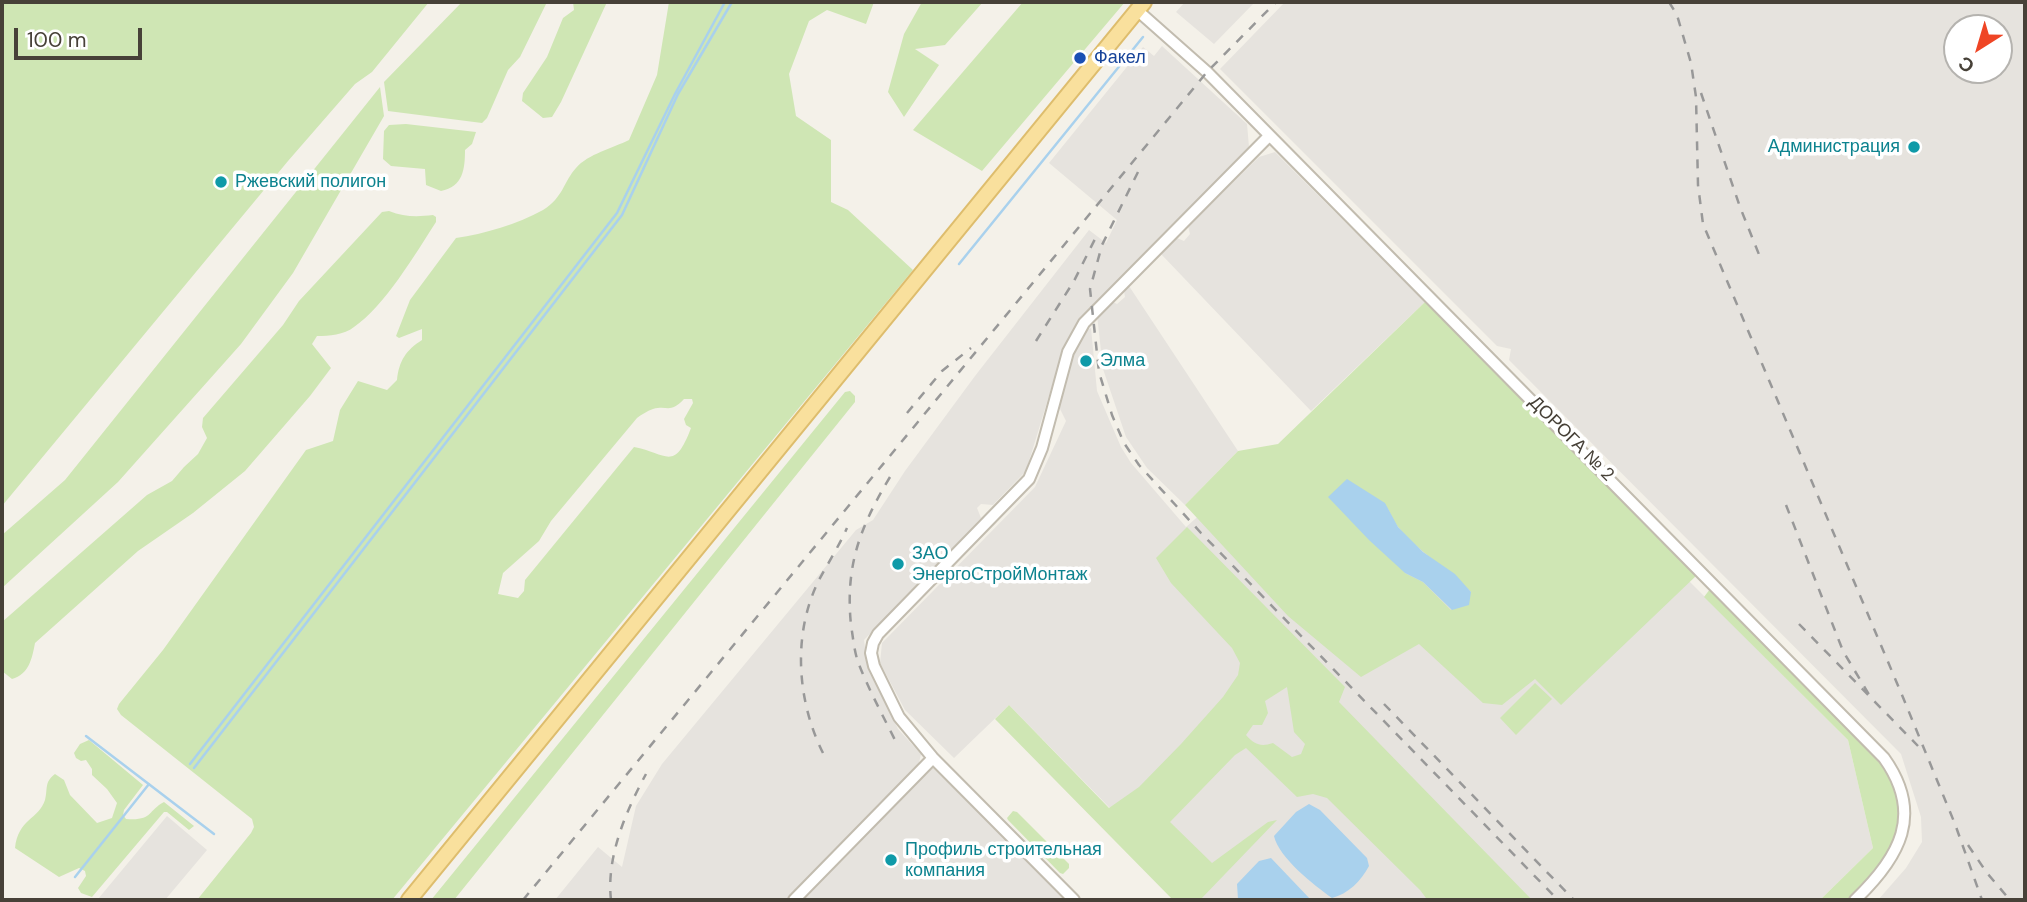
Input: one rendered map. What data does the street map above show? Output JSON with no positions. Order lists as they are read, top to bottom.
{
  "streets": {
    "street": ["ДОРОГА № 2"]
  },
  "places": [
    "Факел",
    "Администрация",
    "Ржевский полигон",
    "Элма",
    "ЗАО ЭнергоСтройМонтаж",
    "Профиль строительная компания"
  ],
  "scale_bar": "100 m",
  "north": "bottom left"
}
